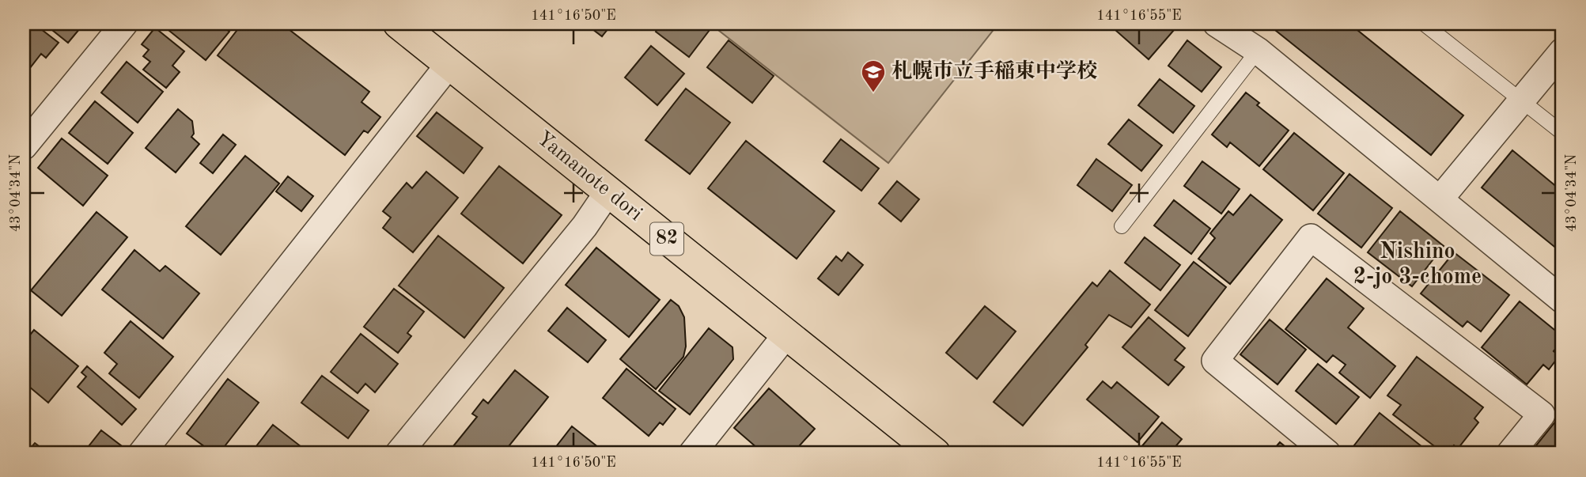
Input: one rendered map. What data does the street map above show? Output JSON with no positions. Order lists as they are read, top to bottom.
{
  "streets": {
    "main road": ["Yamanote dori", "82"]
  },
  "districts": ["Nishino 2-jo 3-chome"],
  "places": {
    "school or university": ["札幌市立手稲東中学校"]
  },
  "coordinates": ["141°16'50\"E", "141°16'55\"E", "43°04'34\"N"]
}
